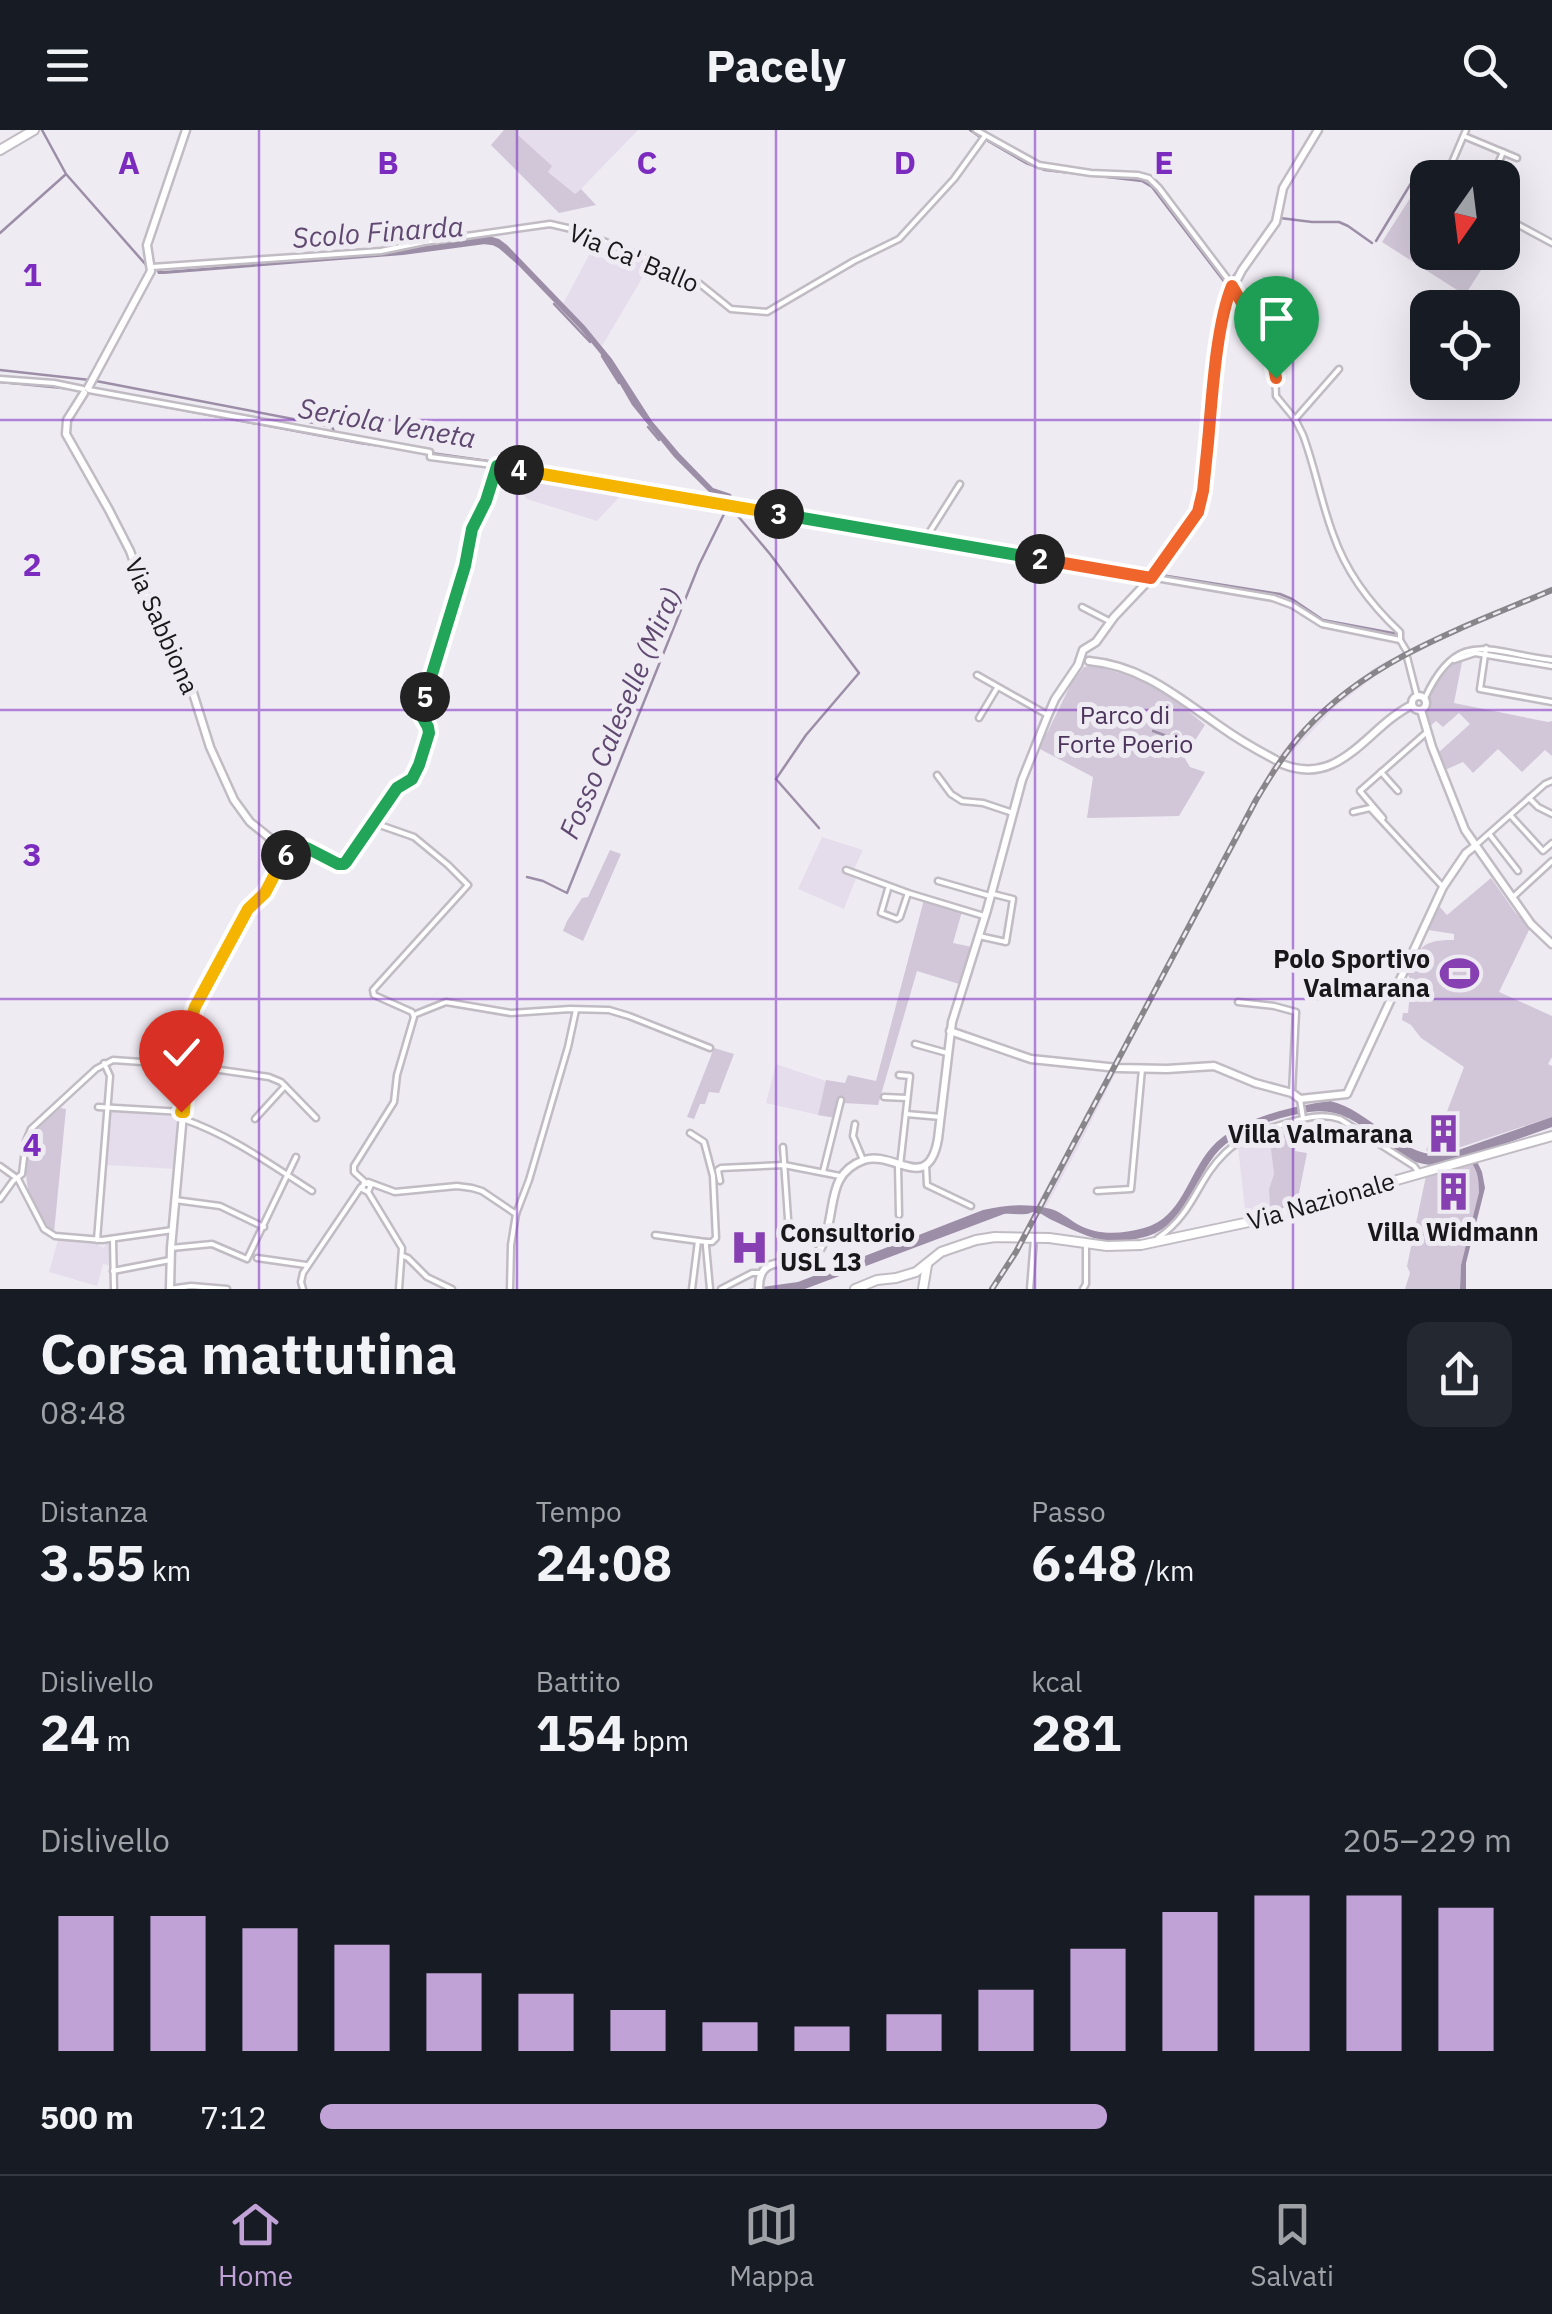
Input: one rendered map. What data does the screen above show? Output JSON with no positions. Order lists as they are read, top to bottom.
{
  "streets": {
    "main road": ["Via Nazionale"],
    "street": ["Via Ca' Ballo", "Via Sabbiona"]
  },
  "water": ["Scolo Finarda", "Seriola Veneta", "Fosso Caleselle (Mira)"],
  "parks": ["Parco di Forte Poerio"],
  "places": {
    "sports": ["Polo Sportivo Valmarana"],
    "building": ["Villa Valmarana", "Villa Widmann"],
    "hospital": ["Consultorio USL 13"]
  },
  "north": "bottom",
  "page": {
    "header": "Pacely",
    "pins": [
      "4",
      "3",
      "2",
      "5",
      "6"
    ],
    "heading": ["Corsa mattutina", "08:48"],
    "stats": [
      ["Distanza", "3.55 km"],
      ["Tempo", "24:08"],
      ["Passo", "6:48 /km"],
      ["Dislivello", "24 m"],
      ["Battito", "154 bpm"],
      ["kcal", "281"]
    ],
    "chart": ["Dislivello", "205–229 m"],
    "list": [
      {
        "name": "500 m",
        "note": "7:12"
      }
    ],
    "tabs": ["Home", "Mappa", "Salvati"]
  },
  "grid": {
    "columns": [
      "A",
      "B",
      "C",
      "D",
      "E"
    ],
    "rows": [
      "1",
      "2",
      "3",
      "4"
    ]
  }
}
